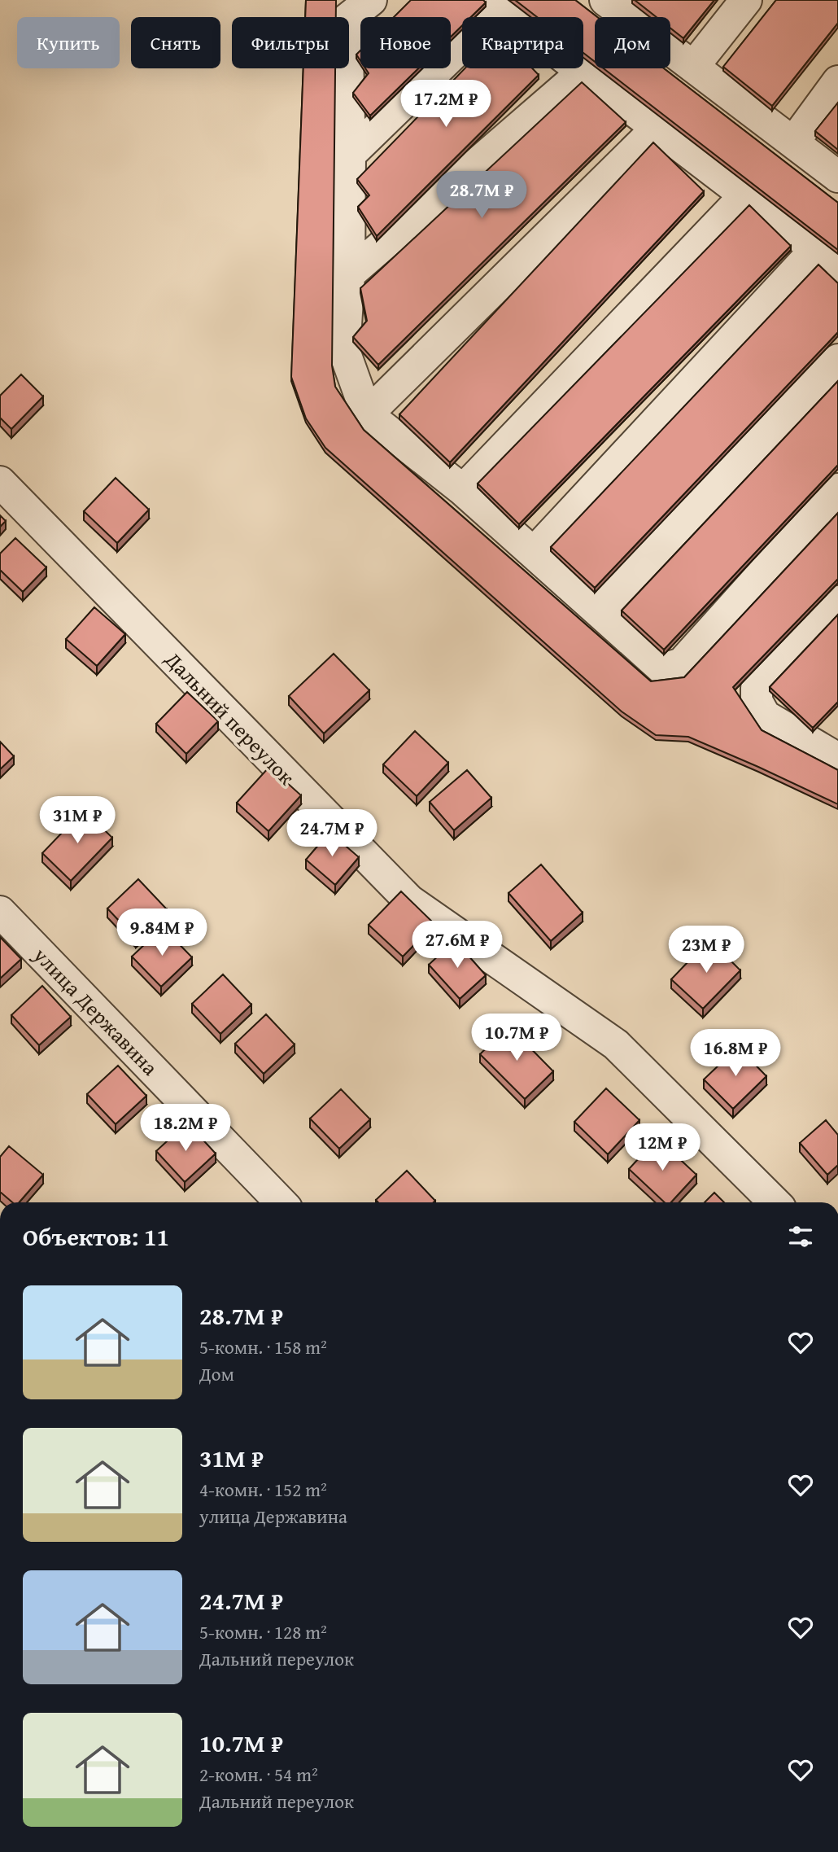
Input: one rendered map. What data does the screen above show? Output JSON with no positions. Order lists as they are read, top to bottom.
{
  "streets": {
    "street": ["Дальний переулок", "улица Державина"]
  },
  "page": {
    "chip": [
      "Купить",
      "Снять",
      "Фильтры",
      "Новое",
      "Квартира",
      "Дом"
    ],
    "price": [
      "17.2M ₽",
      "28.7M ₽",
      "31M ₽",
      "24.7M ₽",
      "9.84M ₽",
      "27.6M ₽",
      "23M ₽",
      "10.7M ₽",
      "16.8M ₽",
      "18.2M ₽",
      "12M ₽"
    ],
    "heading": "Объектов: 11",
    "list": [
      {
        "name": "28.7M ₽",
        "note": "5-комн. · 158 m² · Дом"
      },
      {
        "name": "31M ₽",
        "note": "4-комн. · 152 m² · улица Державина"
      },
      {
        "name": "24.7M ₽",
        "note": "5-комн. · 128 m² · Дальний переулок"
      },
      {
        "name": "10.7M ₽",
        "note": "2-комн. · 54 m² · Дальний переулок"
      }
    ]
  }
}
